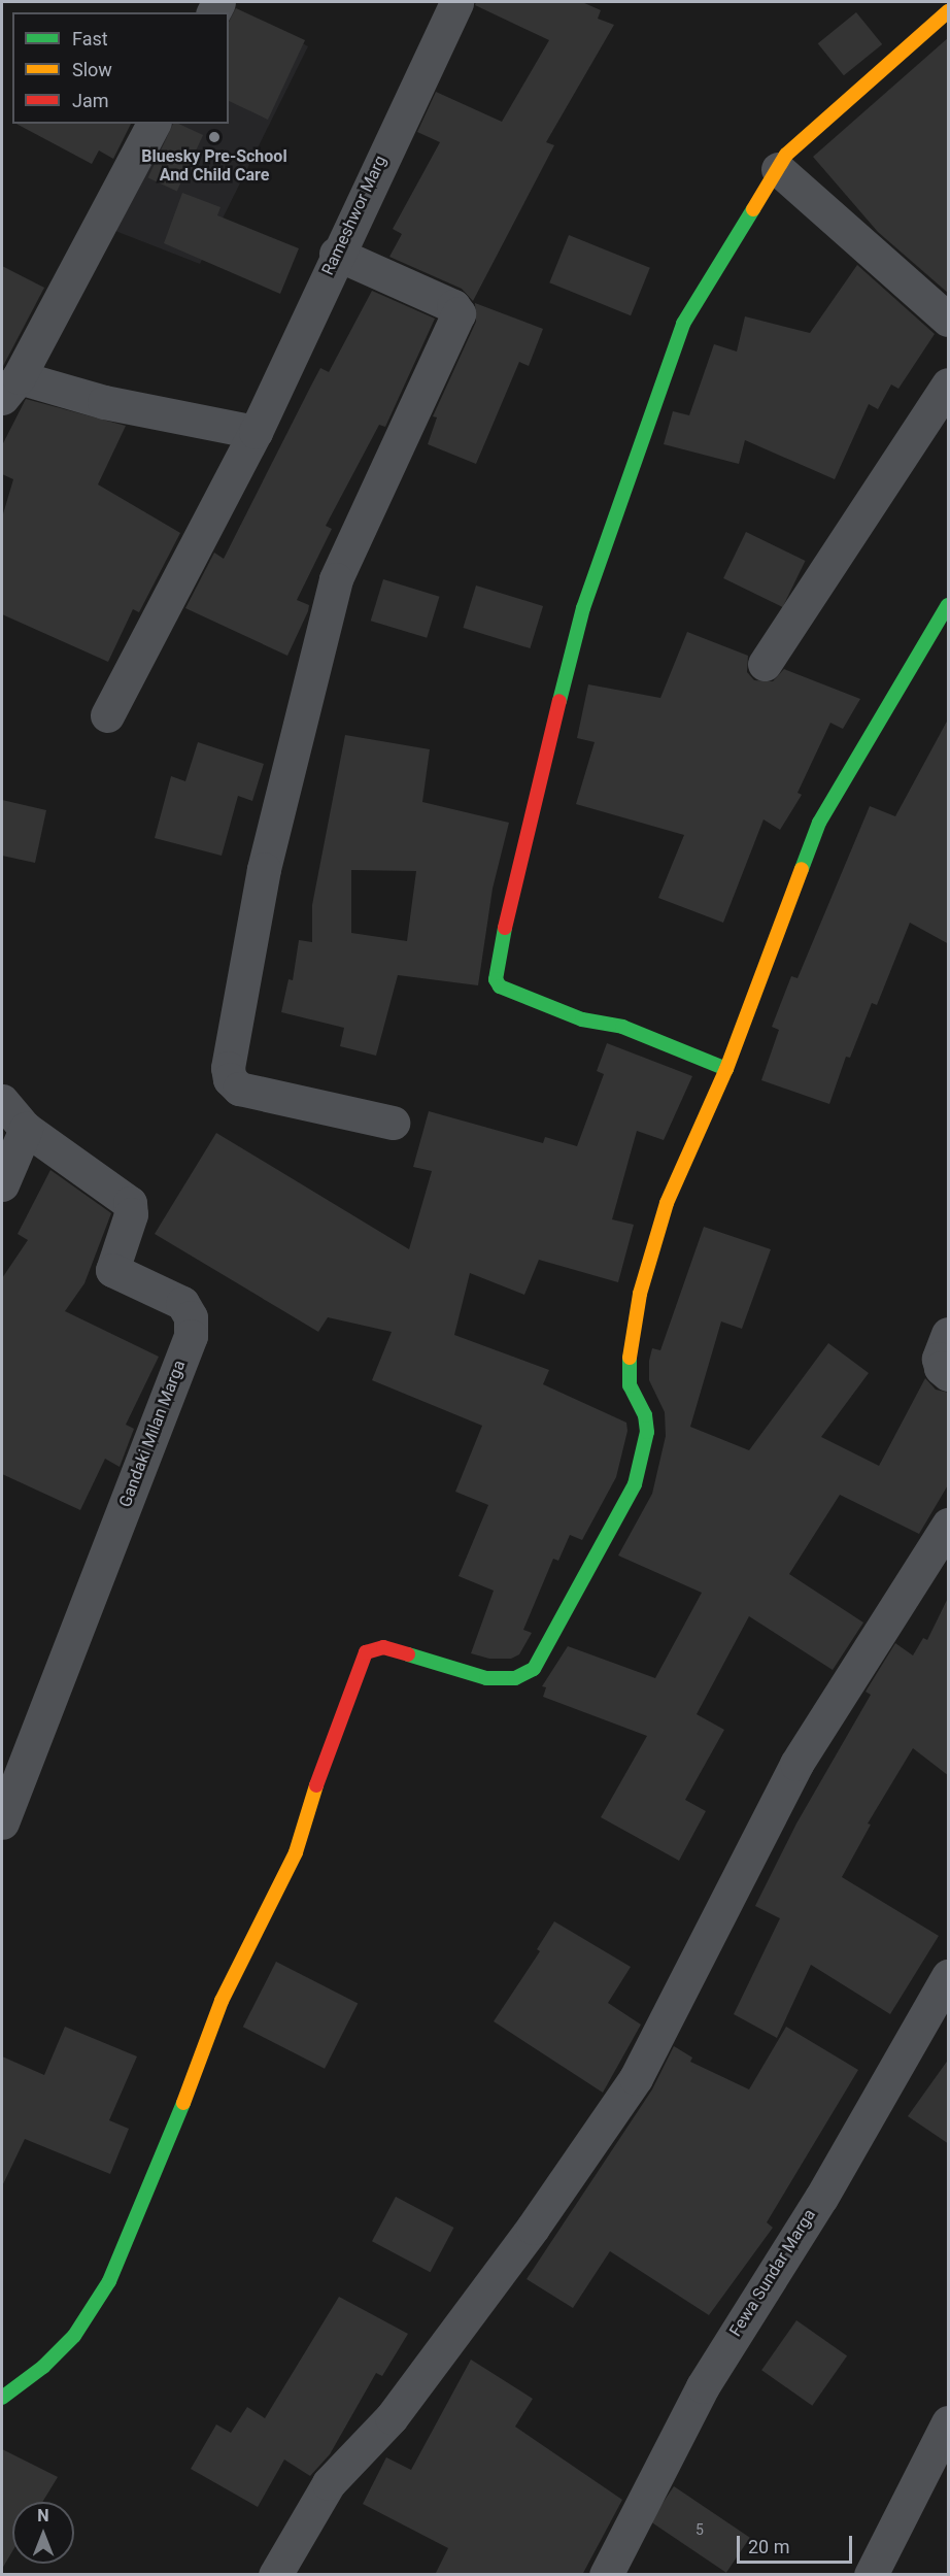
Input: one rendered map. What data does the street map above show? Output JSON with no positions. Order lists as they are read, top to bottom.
{
  "streets": {
    "street": ["Rameshwor Marg", "Gandaki Milan Marga", "Fewa Sundar Marga"]
  },
  "places": ["Bluesky Pre-School And Child Care"],
  "house_numbers": ["5"],
  "legend": ["Fast", "Slow", "Jam"],
  "scale_bar": "20 m",
  "north": "top"
}
